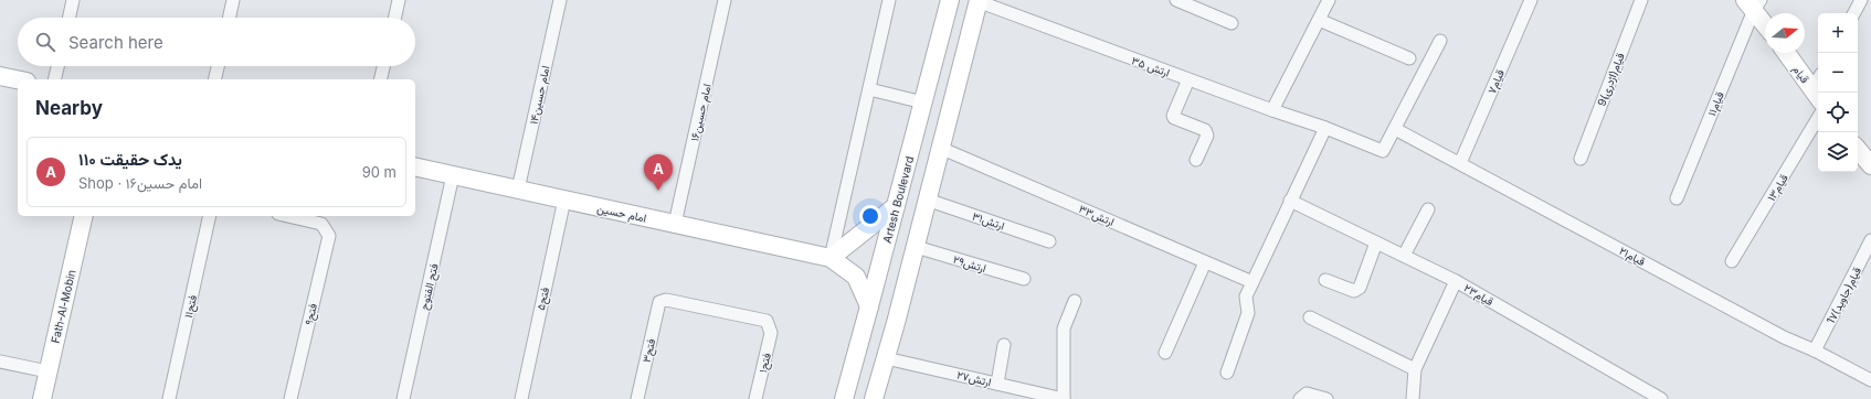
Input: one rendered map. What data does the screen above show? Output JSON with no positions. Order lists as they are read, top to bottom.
{
  "streets": {
    "street": [
      "ارتش ۳۵",
      "قیام",
      "قیام(اژدری)9",
      "قیام۷",
      "امام حسین۱۴",
      "قیام۱۱",
      "امام حسین۱۶",
      "قیام۱۳",
      "Artesh Boulevard",
      "امام حسین",
      "ارتش۳۳",
      "ارتش۳۱",
      "قیام۲۱",
      "ارتش۲۹",
      "فتح الفتوح",
      "قیام۲۳",
      "قیام(جاوید)1۷",
      "۵فتح",
      "Fath-Al-Mobin",
      "۱۱فتح",
      "۹فتح",
      "۳فتح",
      "۱فتح",
      "ارتش۲۷"
    ]
  },
  "crossings": [
    ["ارتش ۳۵", "قیام۲۱"],
    ["قیام۷", "قیام۲۱"],
    ["امام حسین۱۴", "امام حسین"],
    ["امام حسین۱۶", "امام حسین"],
    ["امام حسین", "فتح الفتوح"],
    ["امام حسین", "۵فتح"],
    ["قیام۲۱", "قیام(جاوید)1۷"],
    ["۳فتح", "۱فتح"]
  ],
  "north": "right",
  "page": {
    "map_buttons": ["+", "−"],
    "search": "Search here",
    "heading": "Nearby",
    "list": [
      {
        "mark": "A",
        "name": "یدک حقیقت ۱۱۰",
        "note": "Shop · امام حسین۱۶",
        "value": "90 m"
      }
    ],
    "pins": "A"
  }
}
